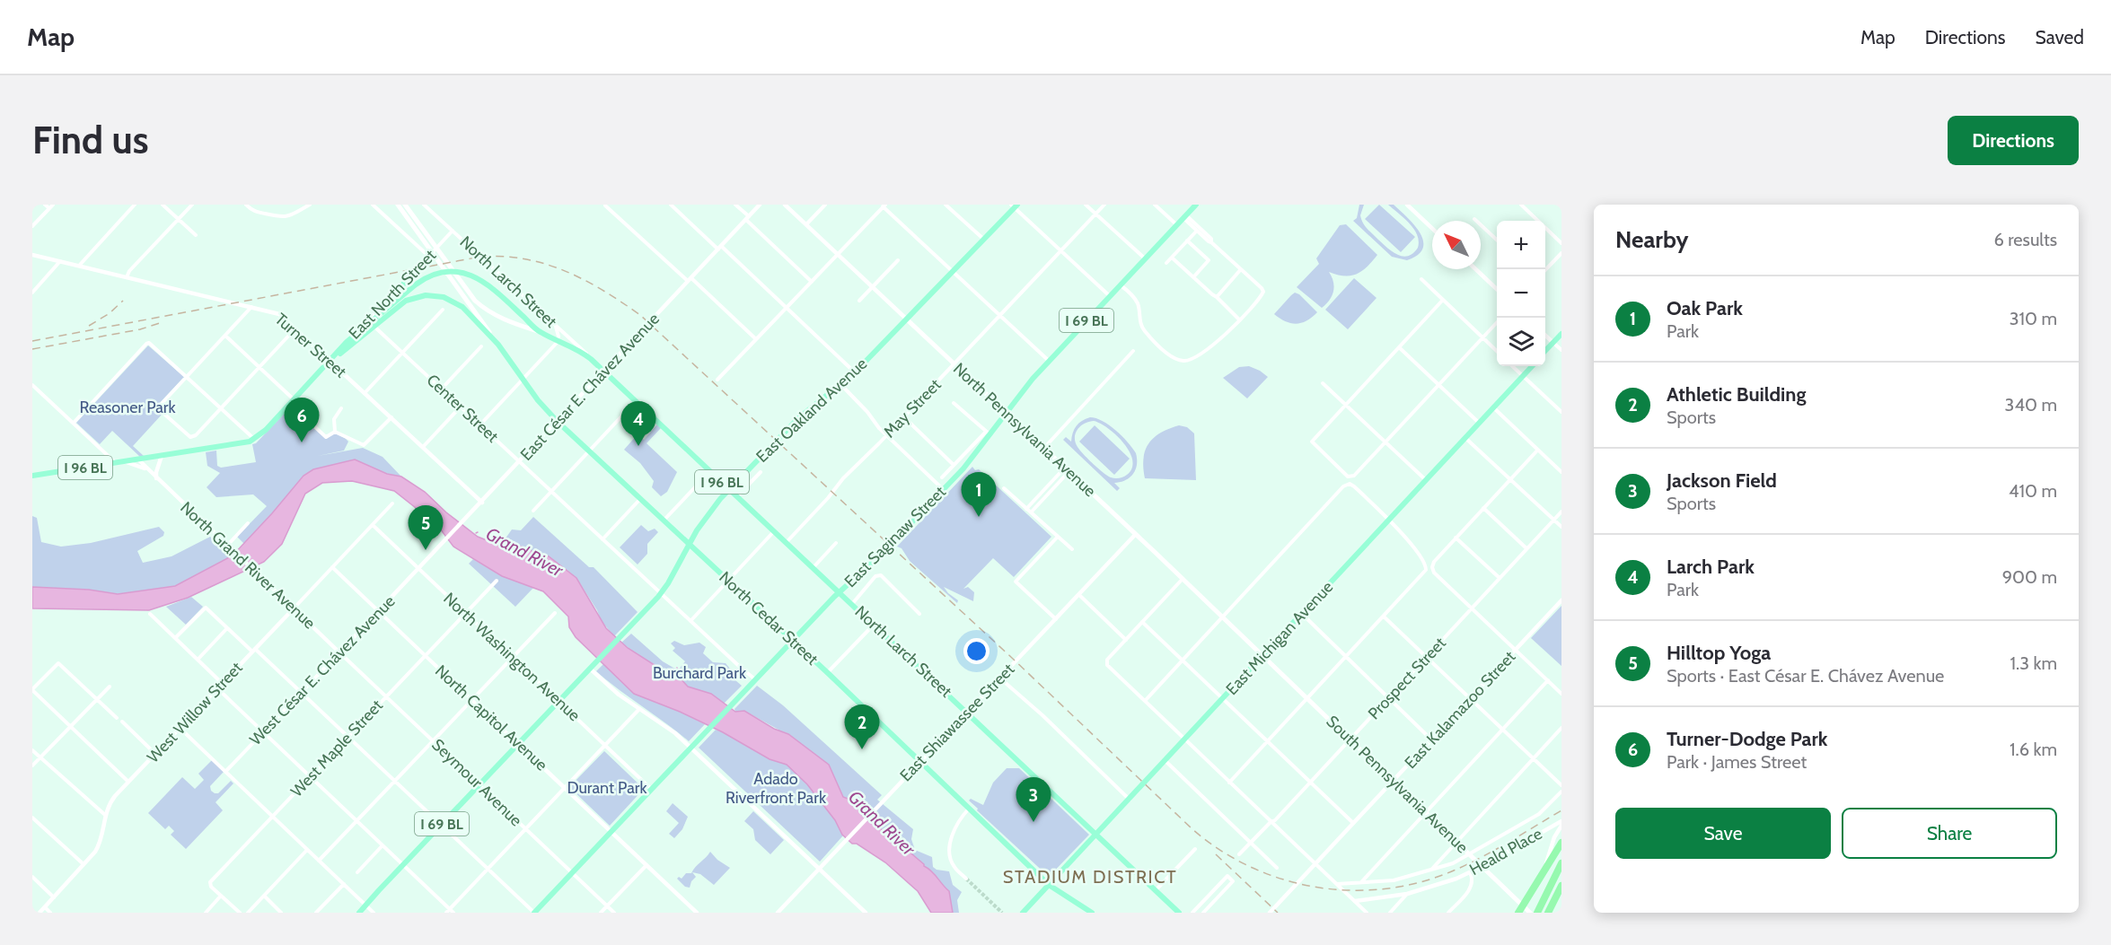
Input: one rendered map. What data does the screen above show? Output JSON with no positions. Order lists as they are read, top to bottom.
{
  "streets": {
    "main road": [
      "North Larch Street",
      "East North Street",
      "I 69 BL",
      "East Oakland Avenue",
      "North Pennsylvania Avenue",
      "I 96 BL",
      "East Saginaw Street",
      "North Cedar Street",
      "East Michigan Avenue",
      "South Pennsylvania Avenue"
    ],
    "street": [
      "Turner Street",
      "East César E. Chávez Avenue",
      "Center Street",
      "May Street",
      "North Grand River Avenue",
      "North Washington Avenue",
      "West César E. Chávez Avenue",
      "Prospect Street",
      "East Kalamazoo Street",
      "West Willow Street",
      "North Capitol Avenue",
      "East Shiawassee Street",
      "West Maple Street",
      "Seymour Avenue",
      "Heald Place"
    ]
  },
  "crossings": [
    ["North Larch Street", "East North Street"],
    ["North Larch Street", "East César E. Chávez Avenue"],
    ["North Larch Street", "May Street"],
    ["North Larch Street", "East Oakland Avenue"],
    ["North Larch Street", "I 96 BL"],
    ["North Larch Street", "East Saginaw Street"],
    ["North Larch Street", "North Cedar Street"],
    ["North Larch Street", "East Michigan Avenue"],
    ["North Larch Street", "East Shiawassee Street"],
    ["East North Street", "Turner Street"],
    ["East North Street", "Center Street"],
    ["East North Street", "I 96 BL"],
    ["I 69 BL", "East Oakland Avenue"],
    ["I 69 BL", "East Saginaw Street"],
    ["I 69 BL", "North Washington Avenue"],
    ["I 69 BL", "North Capitol Avenue"],
    ["I 69 BL", "Seymour Avenue"],
    ["Turner Street", "East César E. Chávez Avenue"],
    ["East César E. Chávez Avenue", "Center Street"],
    ["East César E. Chávez Avenue", "North Cedar Street"],
    ["East César E. Chávez Avenue", "North Washington Avenue"],
    ["East César E. Chávez Avenue", "West César E. Chávez Avenue"],
    ["Center Street", "East Oakland Avenue"],
    ["Center Street", "I 96 BL"],
    ["May Street", "North Pennsylvania Avenue"],
    ["East Oakland Avenue", "North Pennsylvania Avenue"],
    ["East Oakland Avenue", "North Cedar Street"],
    ["East Oakland Avenue", "North Washington Avenue"],
    ["North Pennsylvania Avenue", "East Saginaw Street"],
    ["North Pennsylvania Avenue", "East Michigan Avenue"],
    ["North Pennsylvania Avenue", "East Shiawassee Street"],
    ["North Pennsylvania Avenue", "South Pennsylvania Avenue"],
    ["I 96 BL", "North Grand River Avenue"],
    ["I 96 BL", "North Cedar Street"],
    ["I 96 BL", "East Michigan Avenue"],
    ["East Saginaw Street", "North Cedar Street"],
    ["East Saginaw Street", "North Washington Avenue"],
    ["North Grand River Avenue", "West César E. Chávez Avenue"],
    ["North Grand River Avenue", "West Willow Street"],
    ["North Grand River Avenue", "Seymour Avenue"],
    ["North Cedar Street", "East Michigan Avenue"],
    ["North Cedar Street", "East Shiawassee Street"],
    ["East Michigan Avenue", "South Pennsylvania Avenue"],
    ["North Washington Avenue", "West César E. Chávez Avenue"],
    ["North Washington Avenue", "West Willow Street"],
    ["North Washington Avenue", "West Maple Street"],
    ["West César E. Chávez Avenue", "North Capitol Avenue"],
    ["West César E. Chávez Avenue", "Seymour Avenue"],
    ["Prospect Street", "South Pennsylvania Avenue"],
    ["East Kalamazoo Street", "South Pennsylvania Avenue"],
    ["West Willow Street", "North Capitol Avenue"],
    ["North Capitol Avenue", "West Maple Street"],
    ["West Maple Street", "Seymour Avenue"],
    ["South Pennsylvania Avenue", "Heald Place"]
  ],
  "districts": ["STADIUM DISTRICT"],
  "water": ["Grand River"],
  "parks": [
    "Reasoner Park",
    "Burchard Park",
    "Adado Riverfront Park",
    "Durant Park"
  ],
  "north": "top left",
  "page": {
    "header": "Map",
    "nav": ["Map", "Directions", "Saved"],
    "buttons": [
      "Directions",
      ["Save", "Share"]
    ],
    "title": "Find us",
    "heading": ["Nearby", "6 results"],
    "map_buttons": ["+", "−"],
    "list": [
      {
        "mark": "1",
        "name": "Oak Park",
        "note": "Park",
        "value": "310 m"
      },
      {
        "mark": "2",
        "name": "Athletic Building",
        "note": "Sports",
        "value": "340 m"
      },
      {
        "mark": "3",
        "name": "Jackson Field",
        "note": "Sports",
        "value": "410 m"
      },
      {
        "mark": "4",
        "name": "Larch Park",
        "note": "Park",
        "value": "900 m"
      },
      {
        "mark": "5",
        "name": "Hilltop Yoga",
        "note": "Sports · East César E. Chávez Avenue",
        "value": "1.3 km"
      },
      {
        "mark": "6",
        "name": "Turner-Dodge Park",
        "note": "Park · James Street",
        "value": "1.6 km"
      }
    ],
    "pins": [
      "6",
      "4",
      "1",
      "5",
      "2",
      "3"
    ]
  }
}
